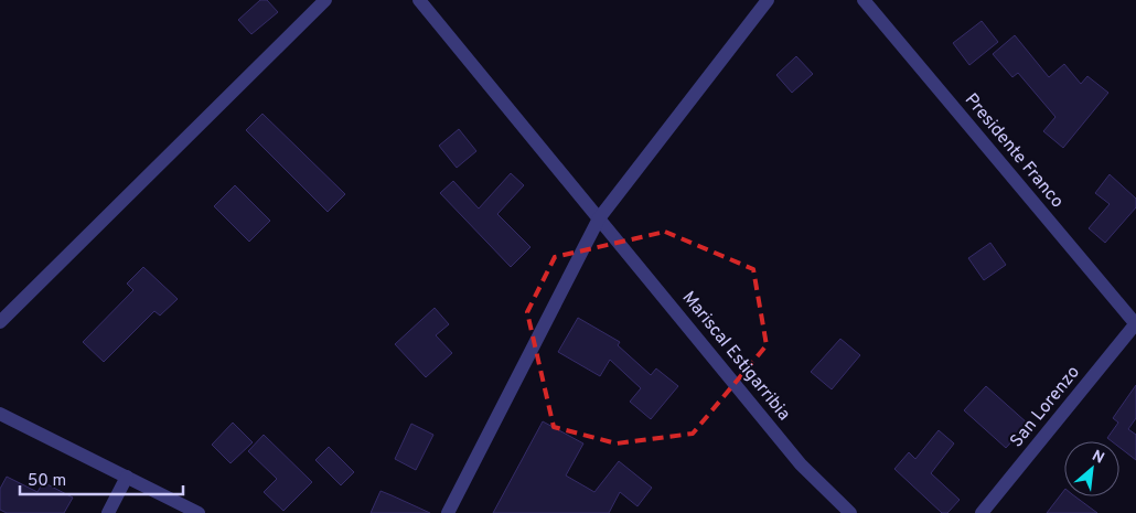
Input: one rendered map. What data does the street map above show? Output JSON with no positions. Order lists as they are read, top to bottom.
{
  "streets": {
    "street": ["Presidente Franco", "Mariscal Estigarribia", "San Lorenzo"]
  },
  "crossings": [
    ["Presidente Franco", "San Lorenzo"]
  ],
  "scale_bar": "50 m",
  "north": "top right"
}
